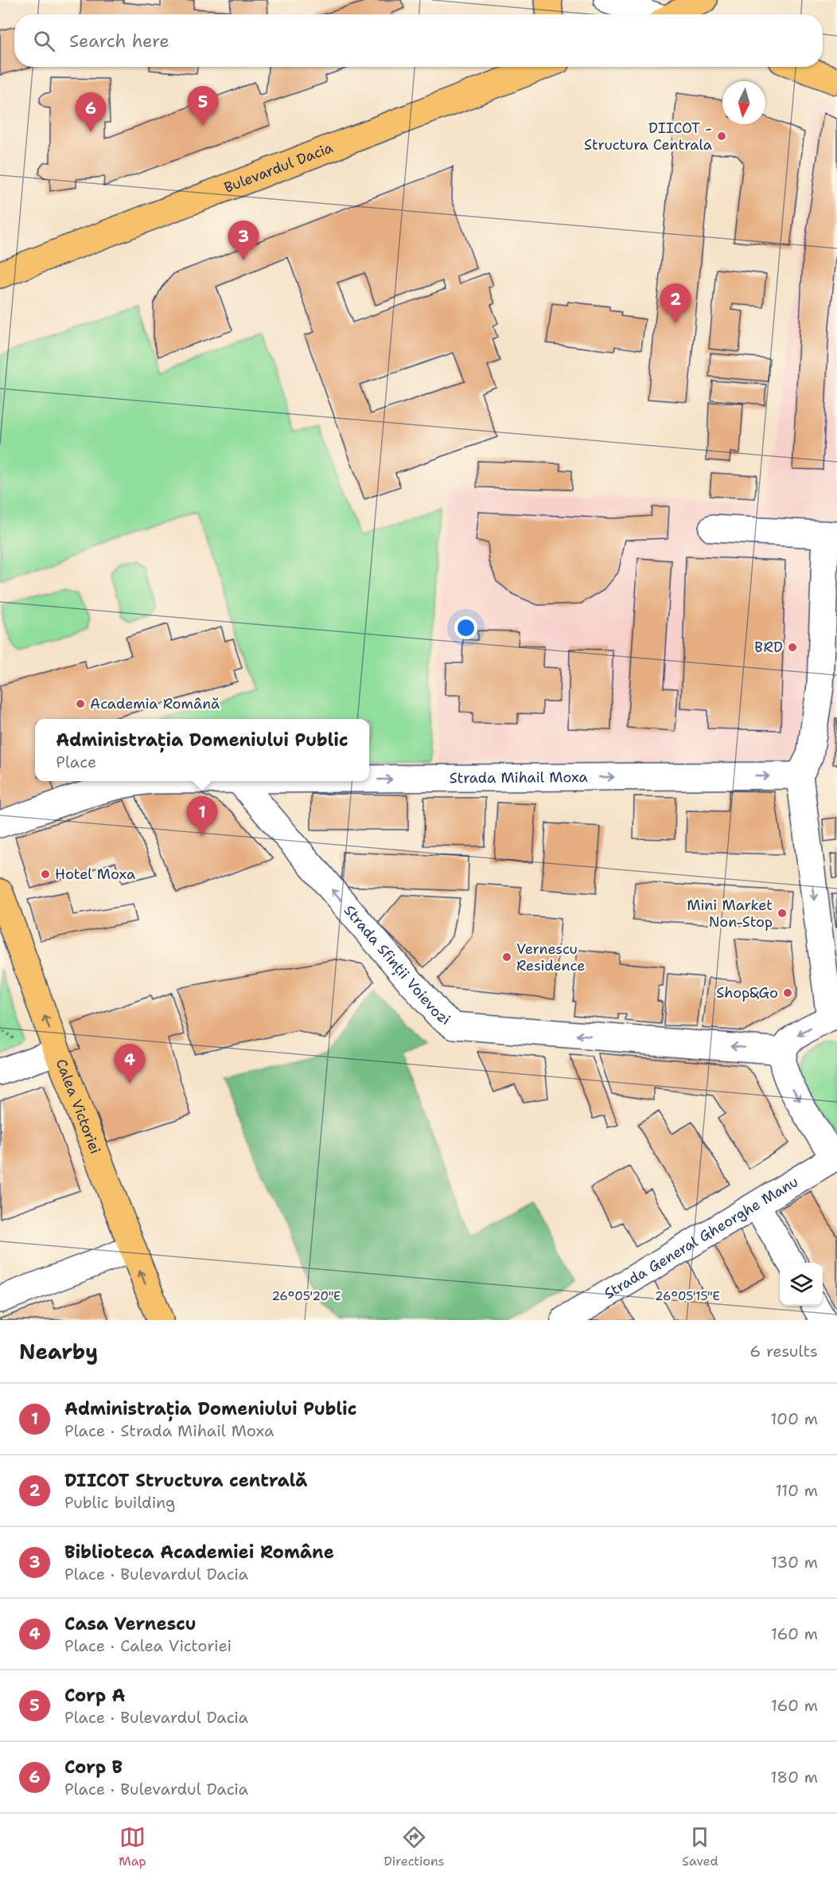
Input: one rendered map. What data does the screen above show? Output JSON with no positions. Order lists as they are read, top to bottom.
{
  "streets": {
    "main road": ["Bulevardul Dacia", "Calea Victoriei"],
    "street": ["Strada Mihail Moxa", "Strada Sfinții Voievozi", "Strada General Gheorghe Manu"]
  },
  "one_way": ["Strada Mihail Moxa", "Strada Sfinții Voievozi", "Calea Victoriei"],
  "places": [
    "DIICOT - Structura Centrala",
    "BRD",
    "Academia Română",
    "Hotel Moxa",
    "Mini Market Non-Stop",
    "Vernescu Residence",
    "Shop&Go"
  ],
  "north": "bottom",
  "page": {
    "search": "Search here",
    "pins": [
      "5",
      "6",
      "3",
      "2",
      "1",
      "4"
    ],
    "popup": ["Administrația Domeniului Public", "Place"],
    "heading": ["Nearby", "6 results"],
    "list": [
      {
        "mark": "1",
        "name": "Administrația Domeniului Public",
        "note": "Place · Strada Mihail Moxa",
        "value": "100 m"
      },
      {
        "mark": "2",
        "name": "DIICOT Structura centrală",
        "note": "Public building",
        "value": "110 m"
      },
      {
        "mark": "3",
        "name": "Biblioteca Academiei Române",
        "note": "Place · Bulevardul Dacia",
        "value": "130 m"
      },
      {
        "mark": "4",
        "name": "Casa Vernescu",
        "note": "Place · Calea Victoriei",
        "value": "160 m"
      },
      {
        "mark": "5",
        "name": "Corp A",
        "note": "Place · Bulevardul Dacia",
        "value": "160 m"
      },
      {
        "mark": "6",
        "name": "Corp B",
        "note": "Place · Bulevardul Dacia",
        "value": "180 m"
      }
    ],
    "nav": ["Map", "Directions", "Saved"]
  },
  "coordinates": ["26°05'20\"E", "26°05'15\"E"]
}
